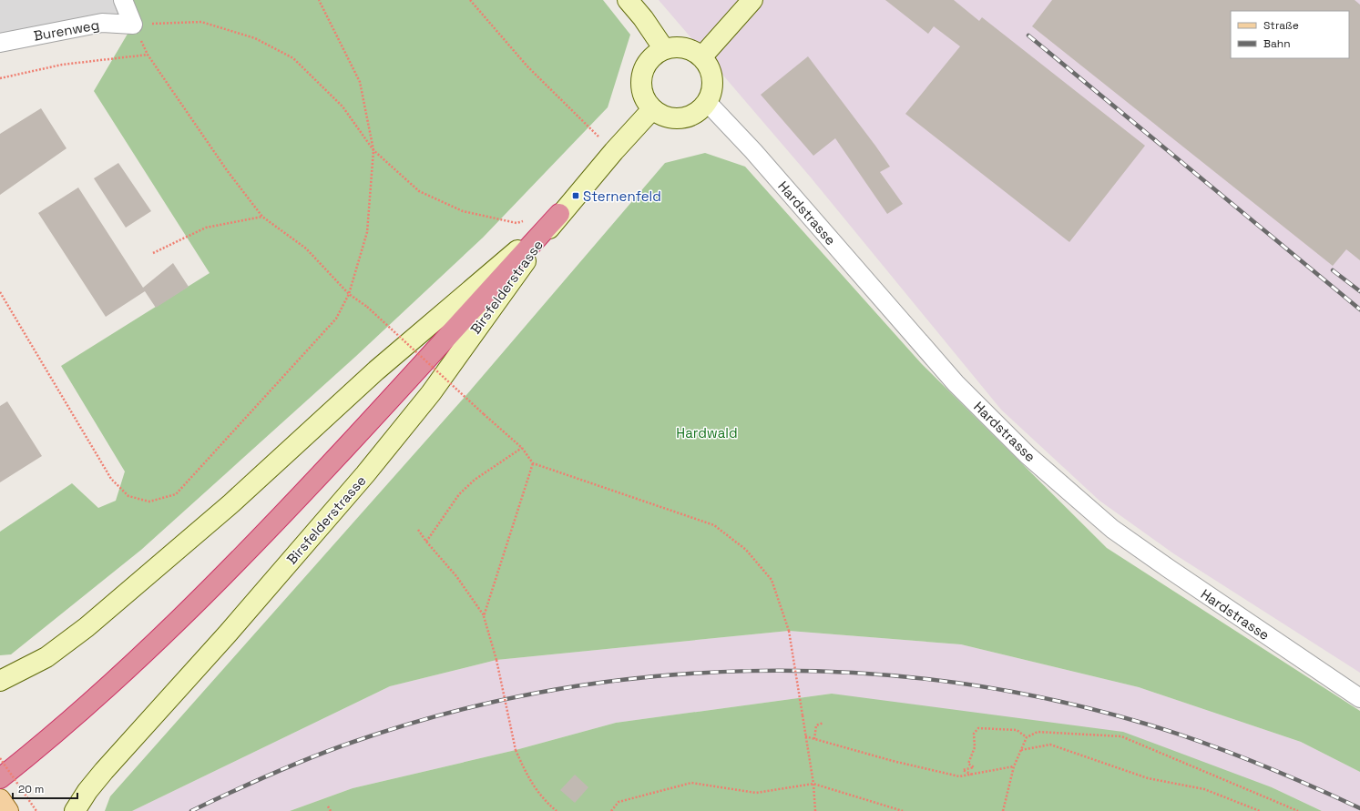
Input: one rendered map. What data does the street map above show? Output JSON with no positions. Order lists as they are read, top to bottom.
{
  "streets": {
    "street": ["Burenweg", "Hardstrasse", "Birsfelderstrasse"]
  },
  "crossings": [
    ["Hardstrasse", "Birsfelderstrasse"]
  ],
  "parks": ["Hardwald"],
  "places": {
    "transit": ["Sternenfeld"]
  },
  "legend": ["Straße", "Bahn"],
  "scale_bar": "20 m"
}
